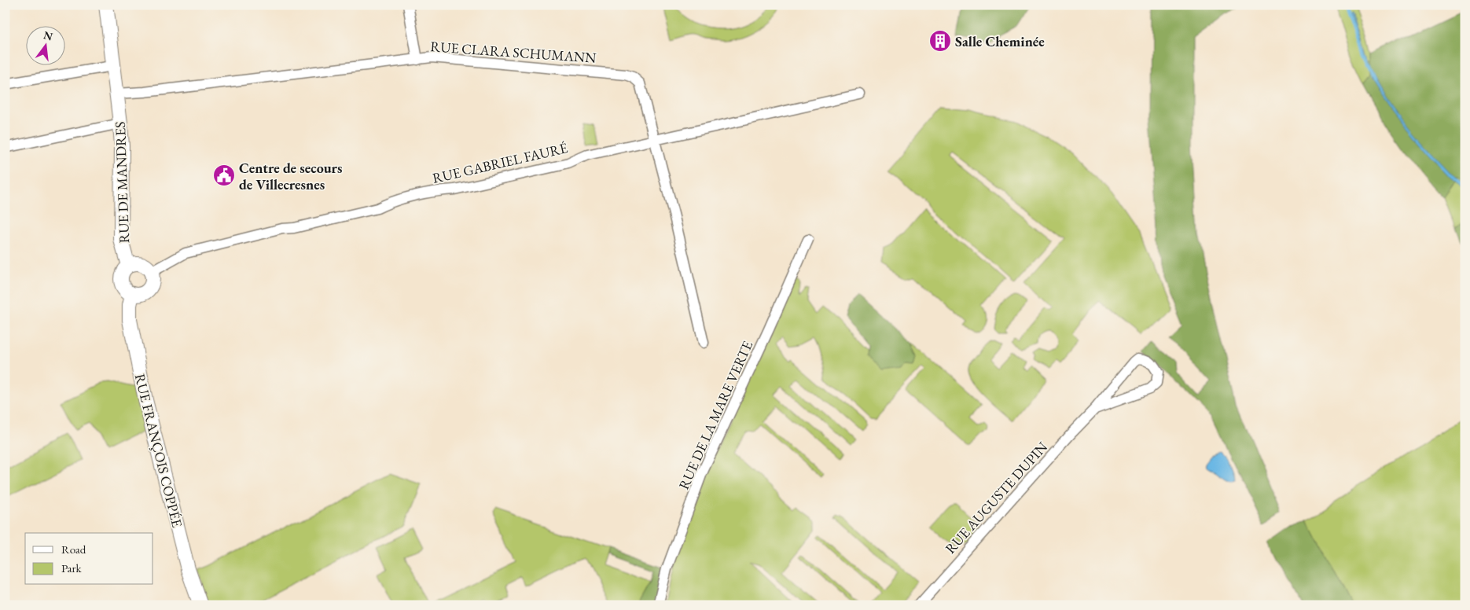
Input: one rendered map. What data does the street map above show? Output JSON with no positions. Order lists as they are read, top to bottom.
{
  "streets": {
    "street": [
      "RUE CLARA SCHUMANN",
      "RUE GABRIEL FAURÉ",
      "RUE DE MANDRES",
      "RUE DE LA MARE VERTE",
      "RUE FRANÇOIS COPPÉE",
      "RUE AUGUSTE DUPIN"
    ]
  },
  "crossings": [
    ["RUE CLARA SCHUMANN", "RUE GABRIEL FAURÉ"],
    ["RUE CLARA SCHUMANN", "RUE DE MANDRES"],
    ["RUE GABRIEL FAURÉ", "RUE DE MANDRES"],
    ["RUE GABRIEL FAURÉ", "RUE FRANÇOIS COPPÉE"],
    ["RUE DE MANDRES", "RUE FRANÇOIS COPPÉE"]
  ],
  "places": {
    "building": ["Salle Cheminée"],
    "public building": ["Centre de secours de Villecresnes"]
  },
  "legend": ["Road", "Park"],
  "north": "top"
}
